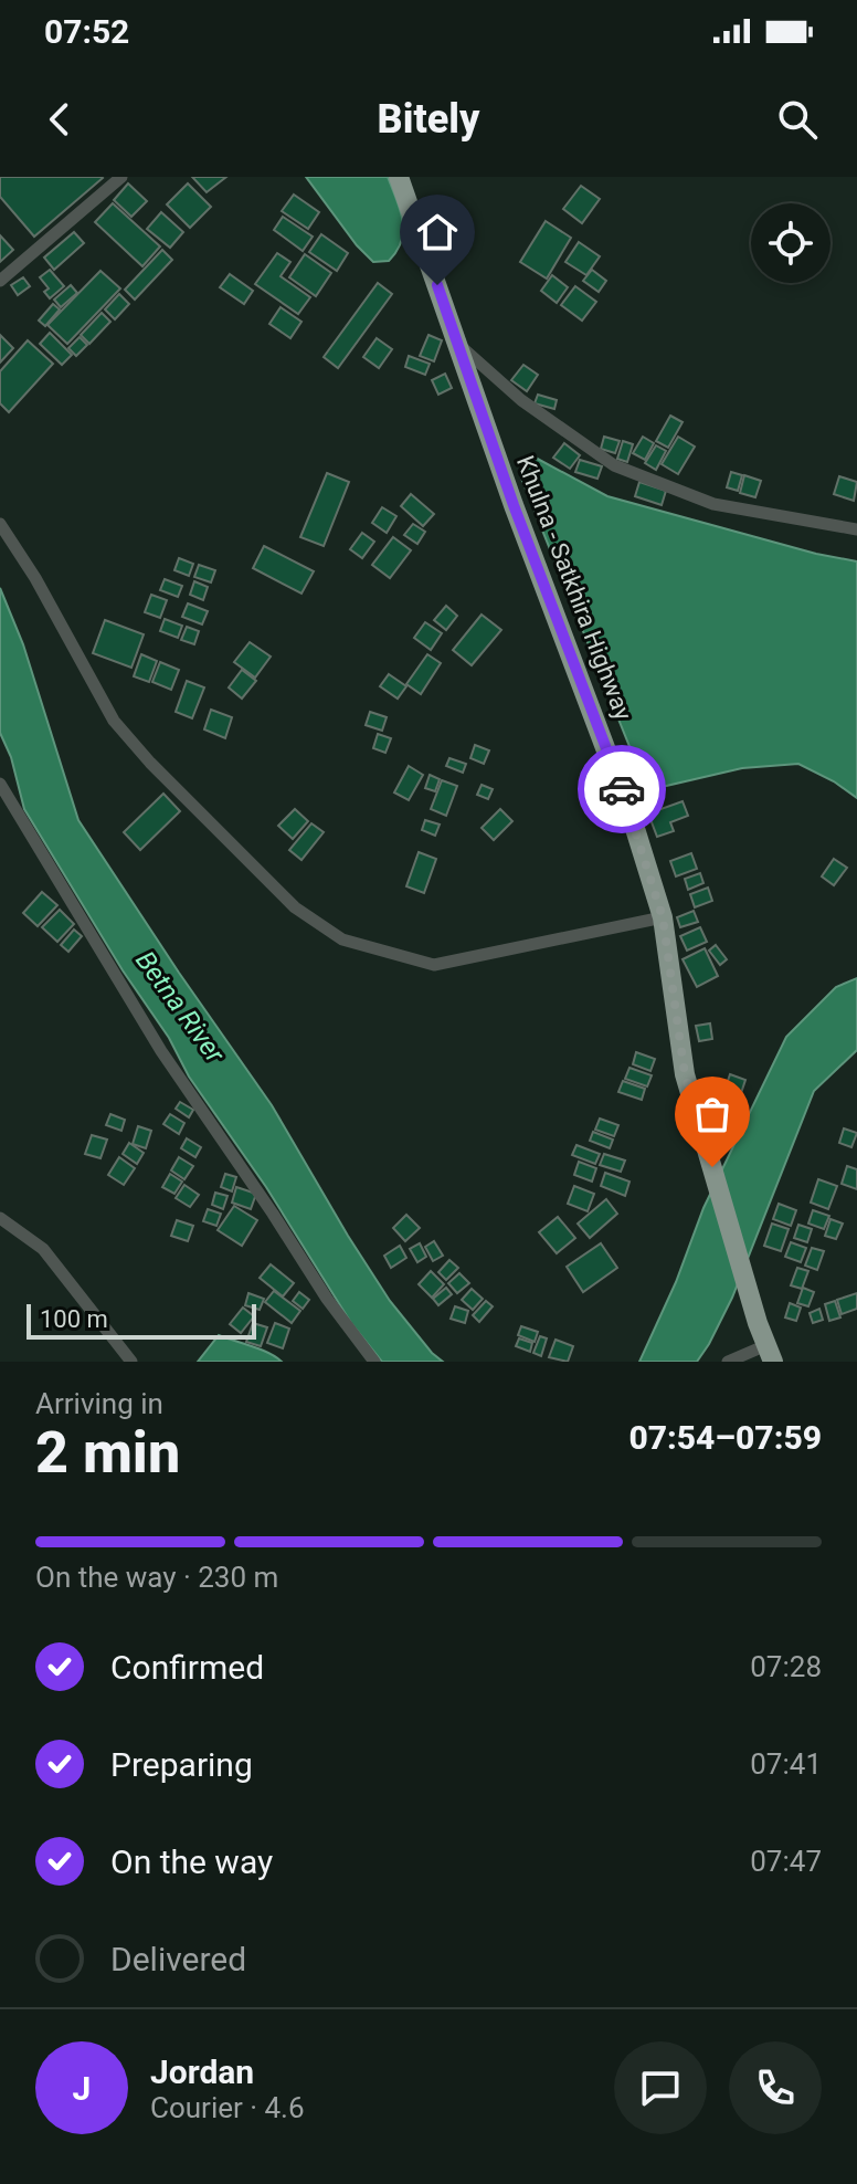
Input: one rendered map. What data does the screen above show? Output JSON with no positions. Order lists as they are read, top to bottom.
{
  "streets": {
    "highway": ["Khulna - Satkhira Highway"]
  },
  "water": ["Betna River"],
  "scale_bar": "100 m",
  "page": {
    "status": "07:52",
    "header": "Bitely",
    "scale": "100 m",
    "heading": ["2 min", "Arriving in", "07:54–07:59"],
    "panel": ["Jordan", "Courier · 4.6"],
    "bar": "On the way · 230 m",
    "list": [
      ["Confirmed", "07:28"],
      ["Preparing", "07:41"],
      ["On the way", "07:47"],
      "Delivered"
    ],
    "round": "J"
  }
}
